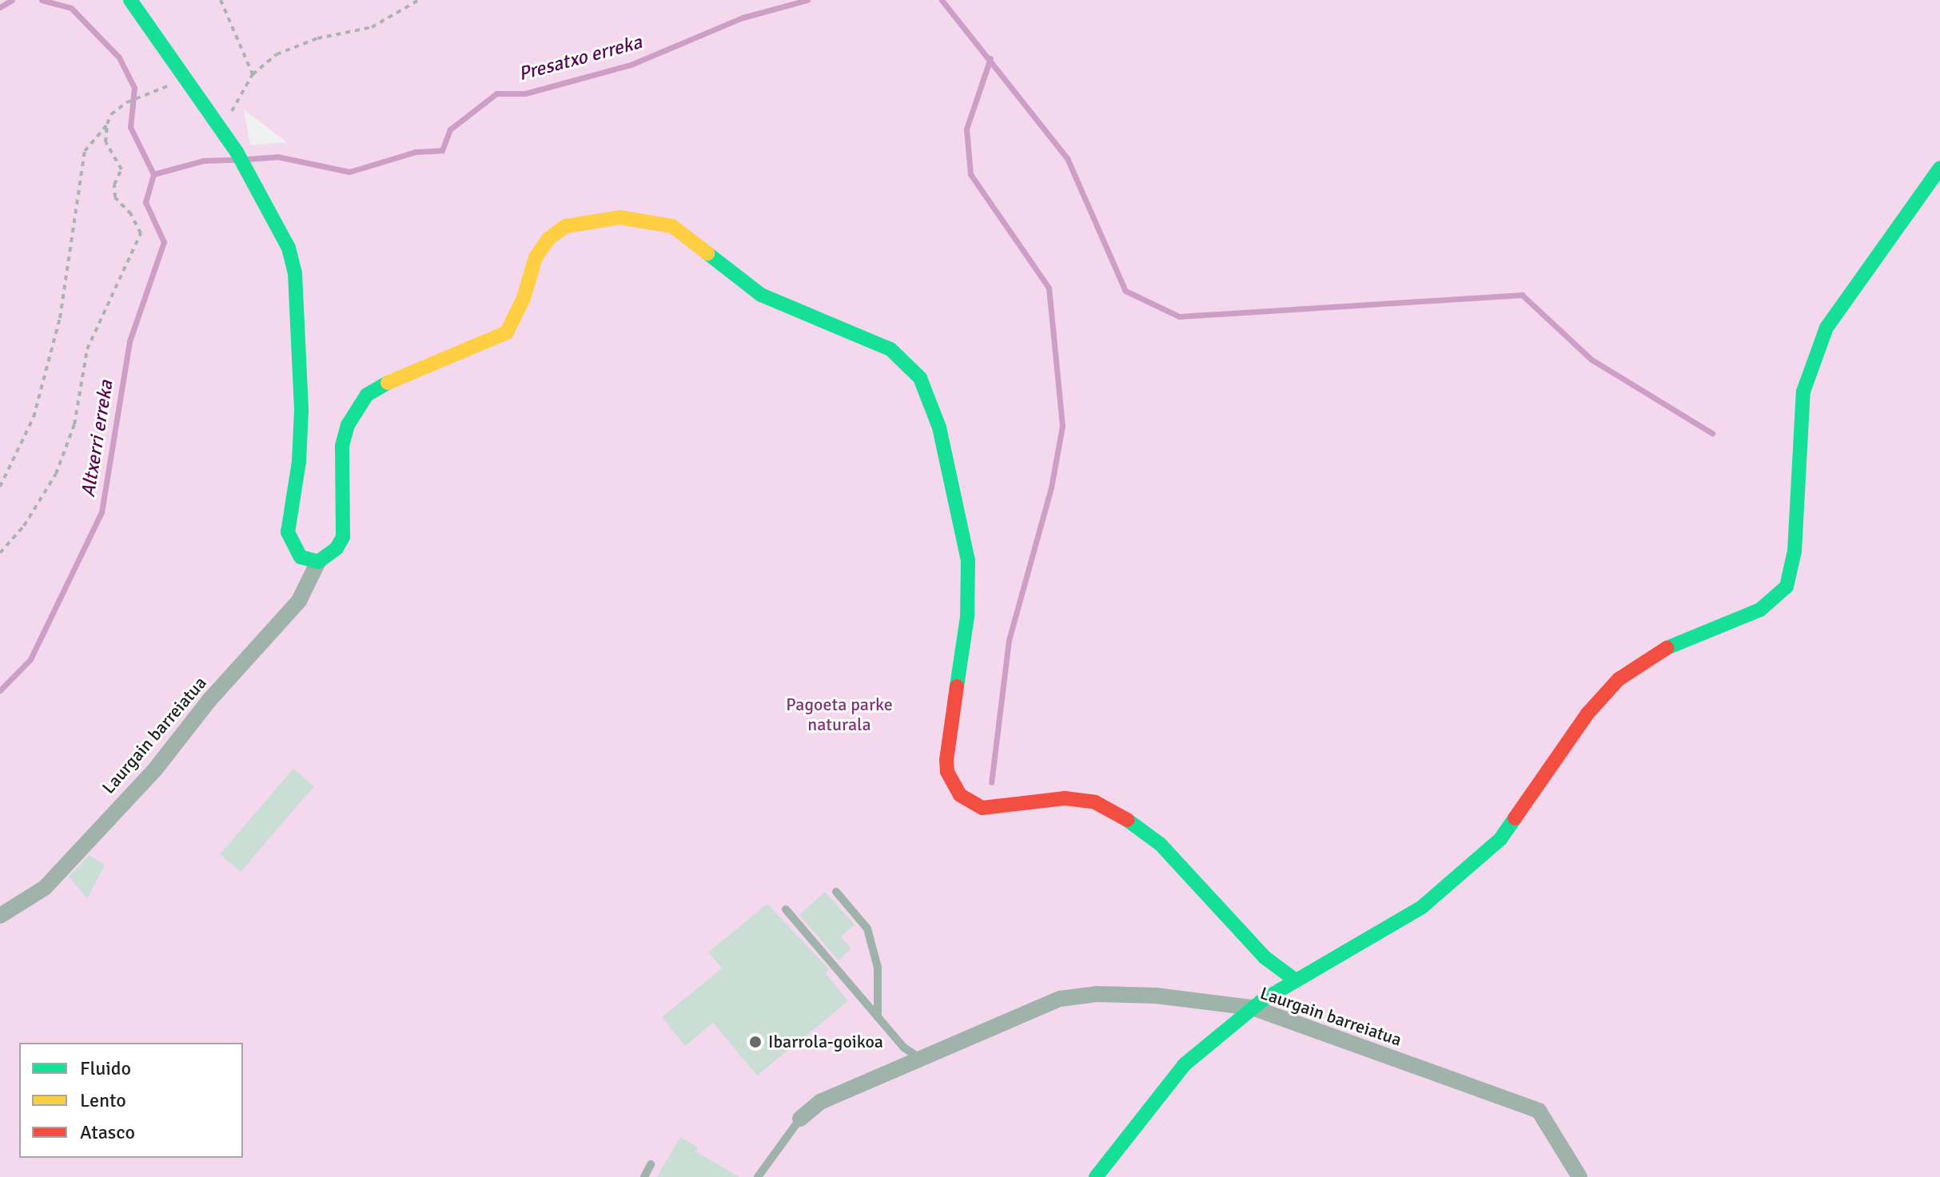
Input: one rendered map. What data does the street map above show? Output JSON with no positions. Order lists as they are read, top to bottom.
{
  "streets": {
    "street": ["Laurgain barreiatua"]
  },
  "water": ["Presatxo erreka", "Altxerri erreka"],
  "parks": ["Pagoeta parke naturala"],
  "places": ["Ibarrola-goikoa"],
  "legend": ["Fluido", "Lento", "Atasco"]
}
